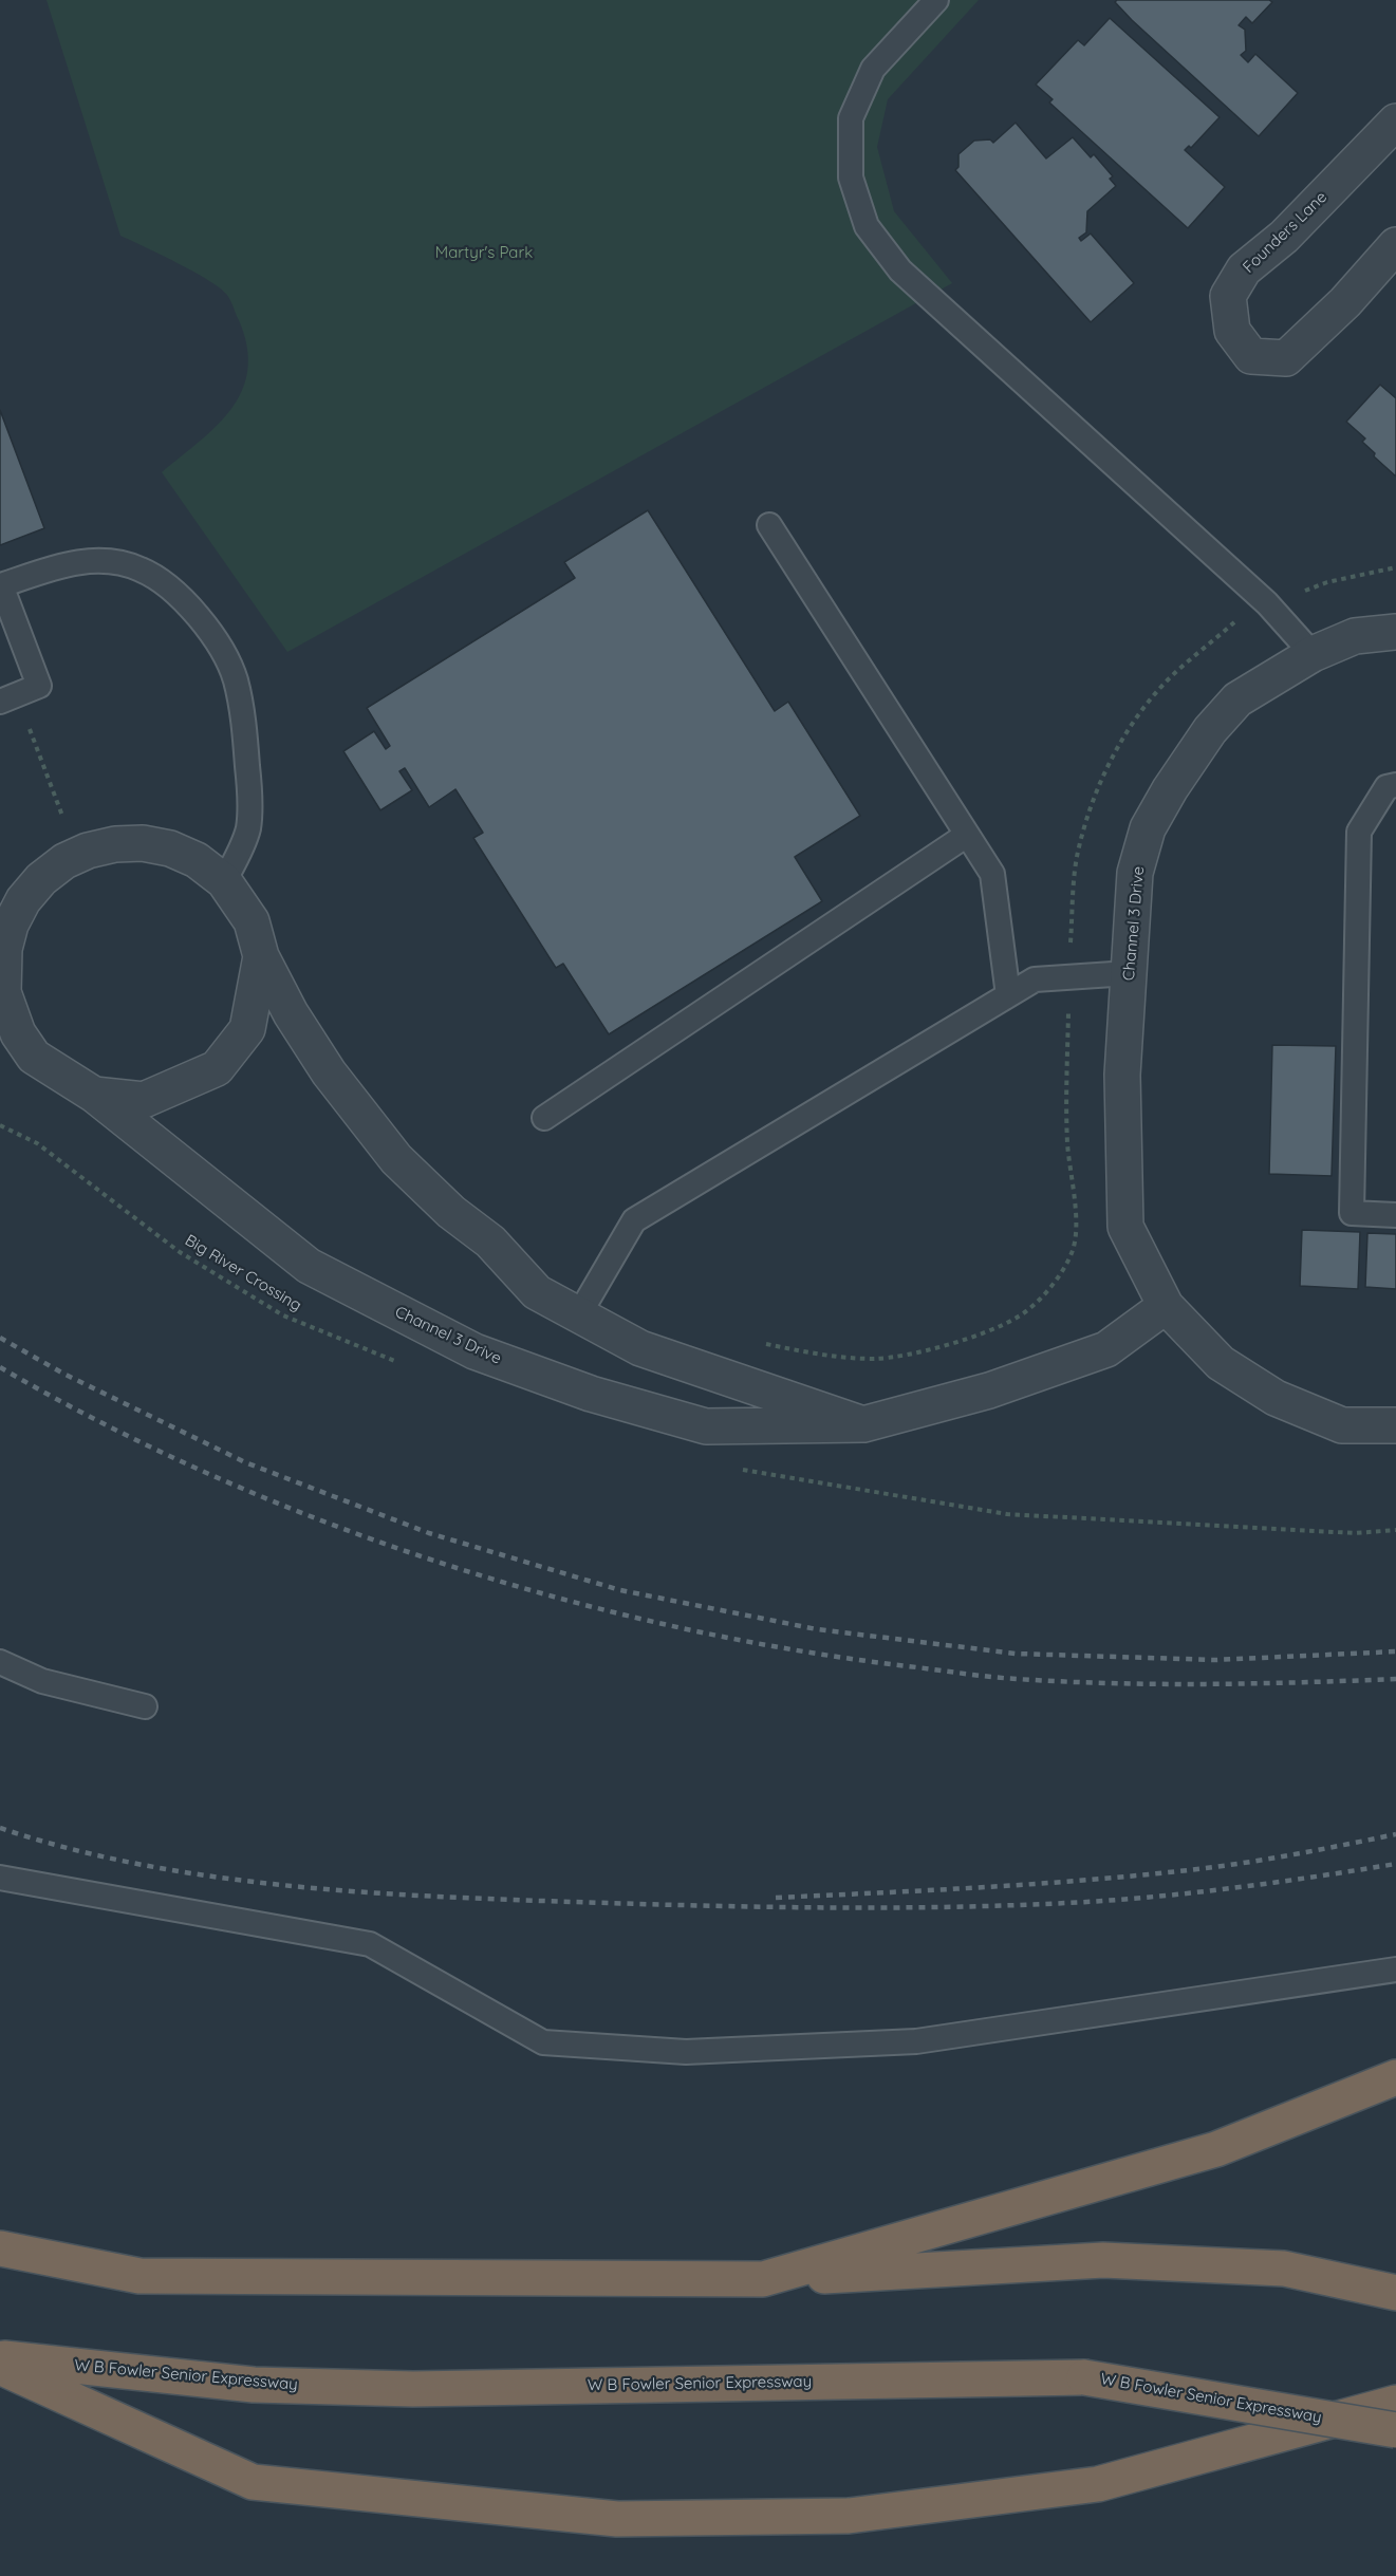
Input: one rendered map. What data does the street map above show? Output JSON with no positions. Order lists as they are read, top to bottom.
{
  "streets": {
    "highway": ["W B Fowler Senior Expressway"],
    "street": ["Founders Lane", "Channel 3 Drive"],
    "path": ["Big River Crossing"]
  },
  "parks": ["Martyr's Park"]
}
